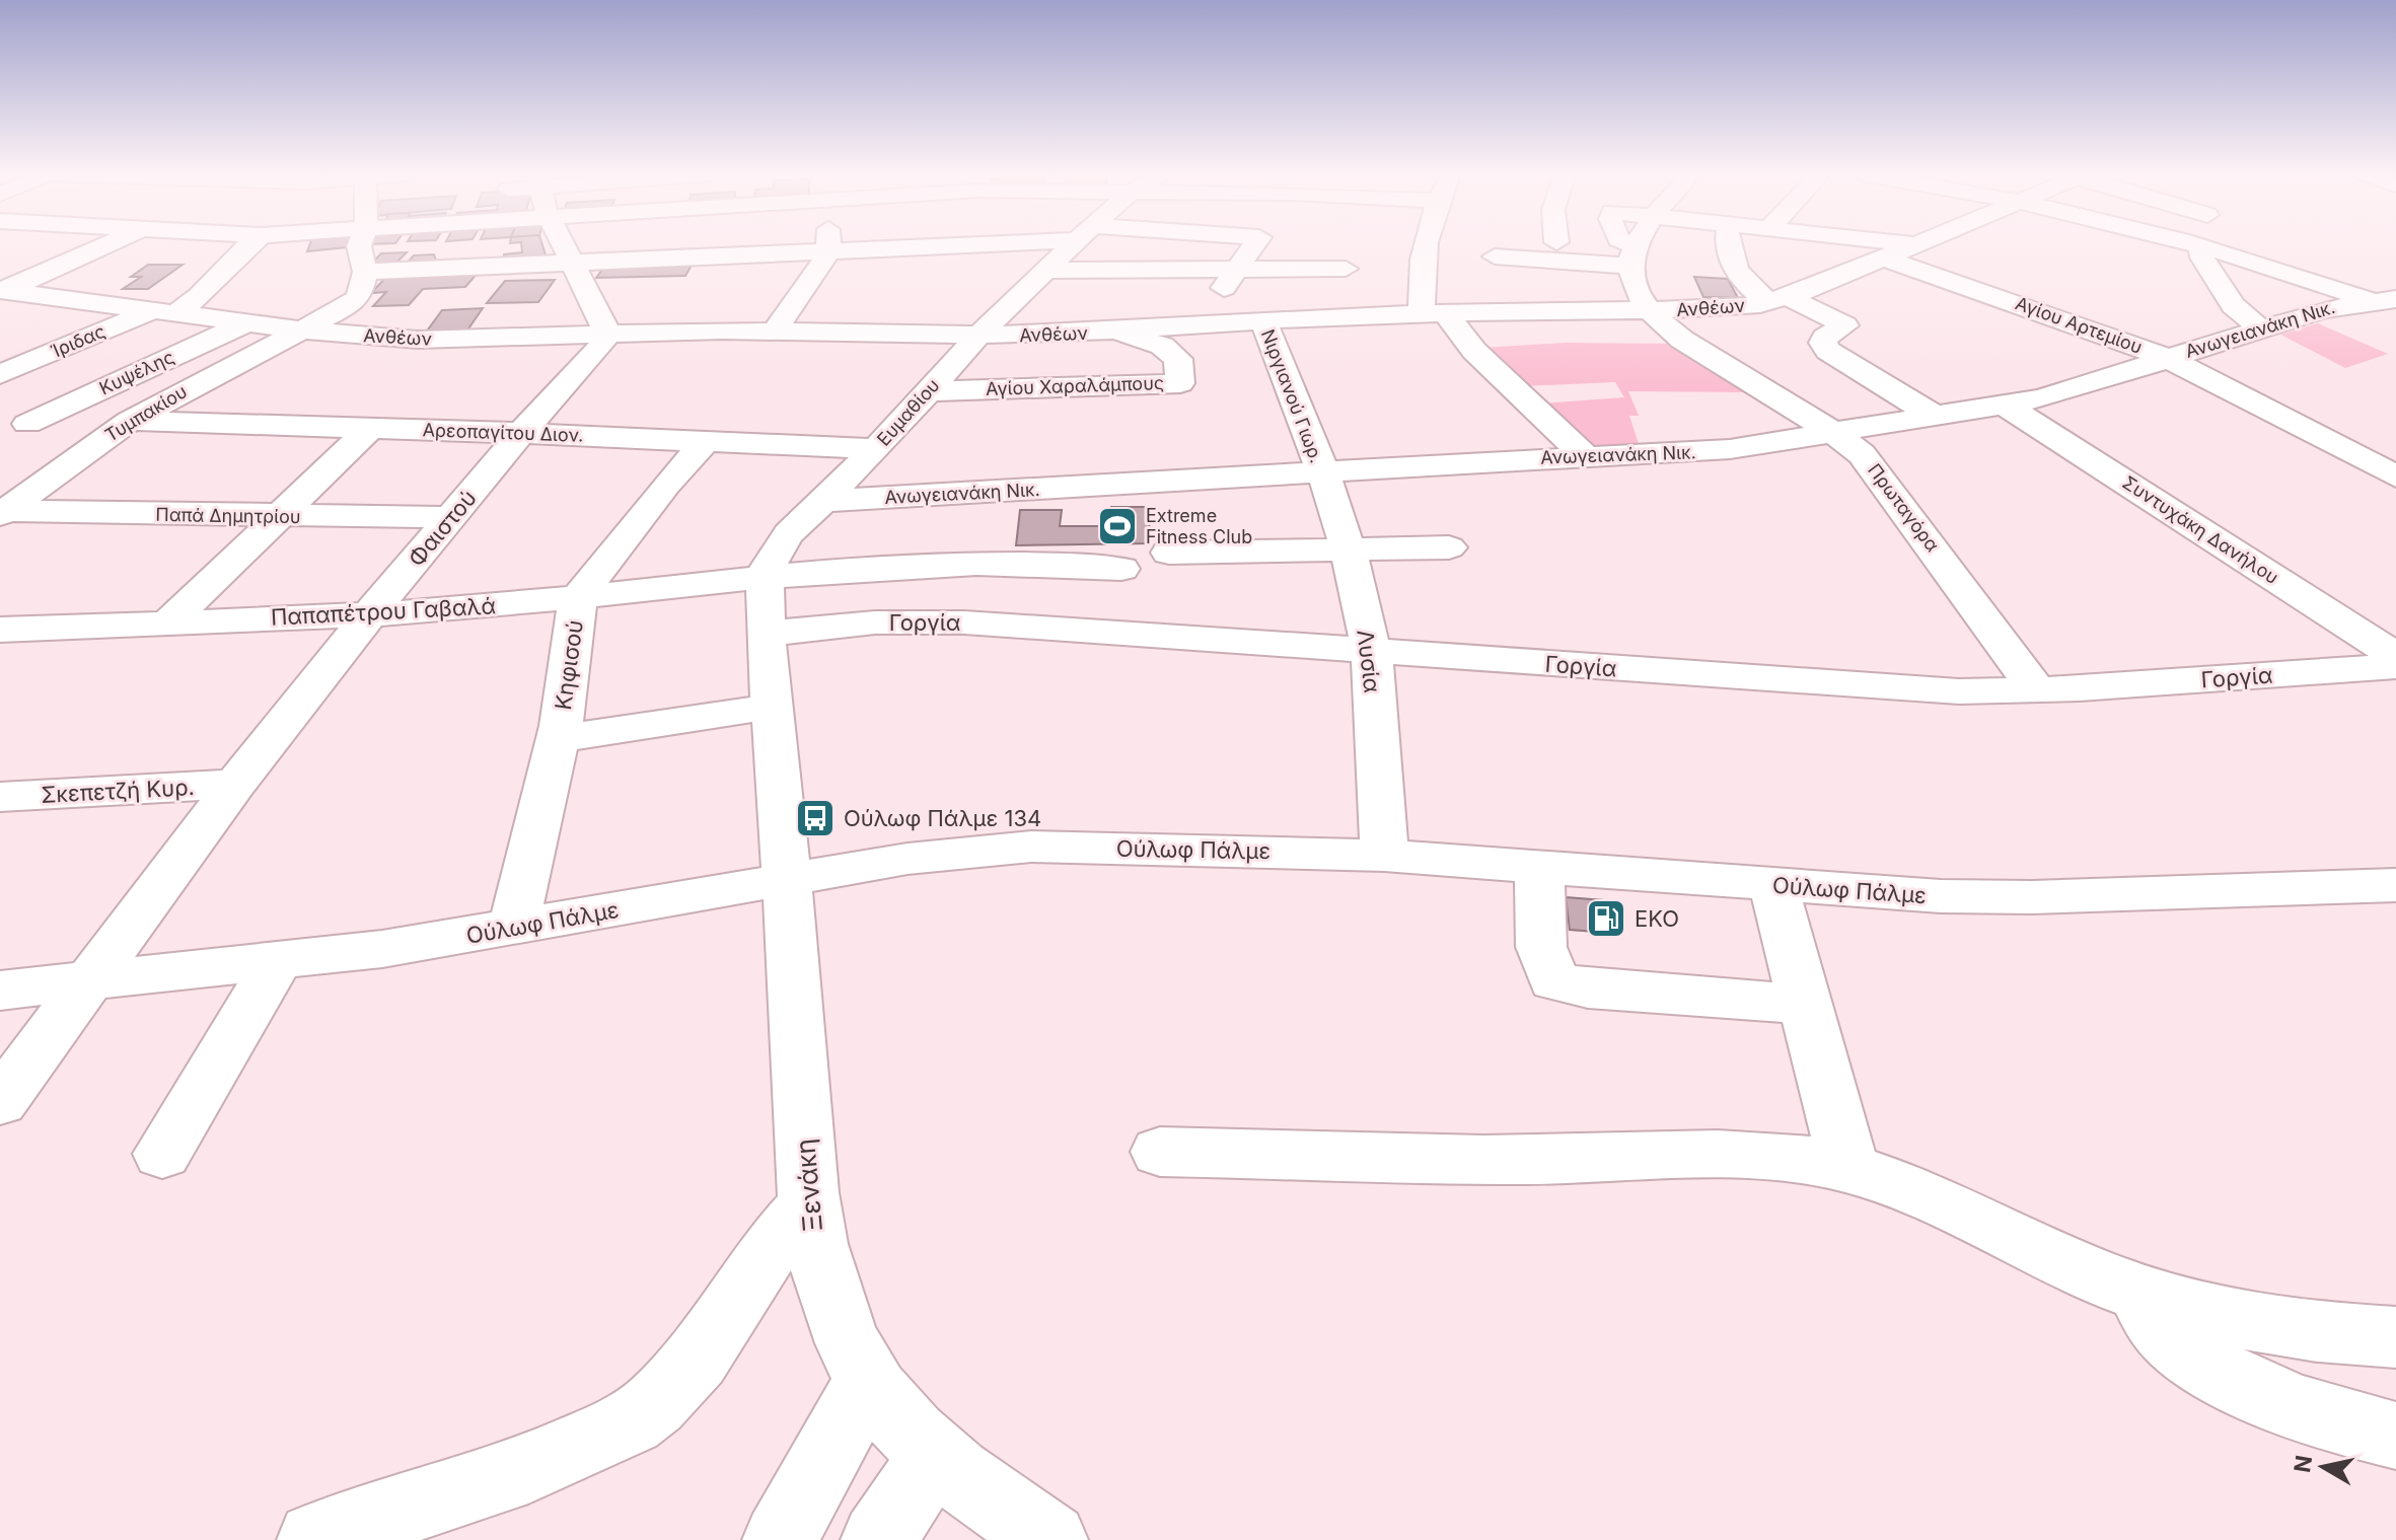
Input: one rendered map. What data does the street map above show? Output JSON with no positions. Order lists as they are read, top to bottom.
{
  "streets": {
    "street": [
      "Ανθέων",
      "Αγίου Αρτεμίου",
      "Ανωγειανάκη Νικ.",
      "Ίριδας",
      "Κυψέλης",
      "Αγίου Χαραλάμπους",
      "Νιργιανού Γιωρ.",
      "Ευμαθίου",
      "Τυμπακίου",
      "Αρεοπαγίτου Διον.",
      "Πρωταγόρα",
      "Παπά Δημητρίου",
      "Φαιστού",
      "Συντυχάκη Δανήλου",
      "Παπαπέτρου Γαβαλά",
      "Γοργία",
      "Λυσία",
      "Κηφισού",
      "Σκεπετζή Κυρ.",
      "Ούλωφ Πάλμε",
      "Ξενάκη"
    ]
  },
  "crossings": [
    ["Ανθέων", "Αγίου Αρτεμίου"],
    ["Ανθέων", "Ίριδας"],
    ["Ανθέων", "Κυψέλης"],
    ["Ανθέων", "Αγίου Χαραλάμπους"],
    ["Ανθέων", "Νιργιανού Γιωρ."],
    ["Ανθέων", "Ευμαθίου"],
    ["Ανθέων", "Τυμπακίου"],
    ["Ανθέων", "Πρωταγόρα"],
    ["Ανθέων", "Φαιστού"],
    ["Αγίου Αρτεμίου", "Ανωγειανάκη Νικ."],
    ["Ανωγειανάκη Νικ.", "Νιργιανού Γιωρ."],
    ["Ανωγειανάκη Νικ.", "Ευμαθίου"],
    ["Ανωγειανάκη Νικ.", "Πρωταγόρα"],
    ["Ανωγειανάκη Νικ.", "Συντυχάκη Δανήλου"],
    ["Ανωγειανάκη Νικ.", "Λυσία"],
    ["Αγίου Χαραλάμπους", "Ευμαθίου"],
    ["Νιργιανού Γιωρ.", "Λυσία"],
    ["Ευμαθίου", "Αρεοπαγίτου Διον."],
    ["Ευμαθίου", "Παπαπέτρου Γαβαλά"],
    ["Ευμαθίου", "Γοργία"],
    ["Ευμαθίου", "Ούλωφ Πάλμε"],
    ["Ευμαθίου", "Ξενάκη"],
    ["Τυμπακίου", "Αρεοπαγίτου Διον."],
    ["Τυμπακίου", "Παπά Δημητρίου"],
    ["Αρεοπαγίτου Διον.", "Φαιστού"],
    ["Αρεοπαγίτου Διον.", "Κηφισού"],
    ["Πρωταγόρα", "Γοργία"],
    ["Παπά Δημητρίου", "Φαιστού"],
    ["Φαιστού", "Παπαπέτρου Γαβαλά"],
    ["Φαιστού", "Σκεπετζή Κυρ."],
    ["Φαιστού", "Ούλωφ Πάλμε"],
    ["Παπαπέτρου Γαβαλά", "Κηφισού"],
    ["Γοργία", "Λυσία"],
    ["Λυσία", "Ούλωφ Πάλμε"],
    ["Κηφισού", "Ούλωφ Πάλμε"],
    ["Ούλωφ Πάλμε", "Ξενάκη"]
  ],
  "places": {
    "sports": ["Extreme Fitness Club"],
    "bus stop": ["Ούλωφ Πάλμε 134"],
    "fuel station": ["EKO"]
  },
  "north": "left"
}
